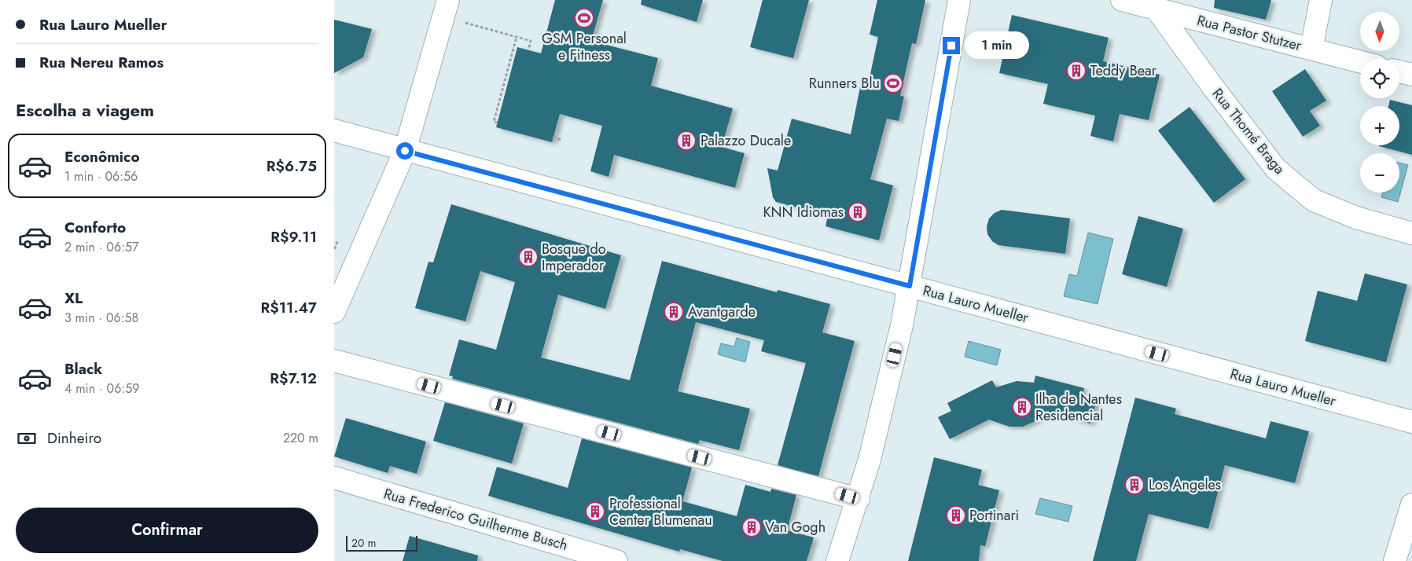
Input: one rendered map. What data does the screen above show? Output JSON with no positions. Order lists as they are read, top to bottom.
{
  "streets": {
    "street": [
      "Rua Pastor Stutzer",
      "Rua Thomé Braga",
      "Rua Lauro Mueller",
      "Rua Frederico Guilherme Busch"
    ]
  },
  "crossings": [
    ["Rua Pastor Stutzer", "Rua Thomé Braga"]
  ],
  "places": {
    "sports": ["GSM Personal e Fitness", "Runners Blu"],
    "building": [
      "Teddy Bear",
      "Palazzo Ducale",
      "KNN Idiomas",
      "Bosque do Imperador",
      "Avantgarde",
      "Ilha de Nantes Residencial",
      "Los Angeles",
      "Professional Center Blumenau",
      "Portinari",
      "Van Gogh"
    ]
  },
  "scale_bar": "20 m",
  "north": "bottom",
  "page": {
    "banner": ["Rua Lauro Mueller", "Rua Nereu Ramos"],
    "map_buttons": ["+", "−"],
    "bubble": "1 min",
    "heading": "Escolha a viagem",
    "list": [
      {
        "name": "Econômico",
        "note": "1 min · 06:56",
        "value": "R$6.75"
      },
      {
        "name": "Conforto",
        "note": "2 min · 06:57",
        "value": "R$9.11"
      },
      {
        "name": "XL",
        "note": "3 min · 06:58",
        "value": "R$11.47"
      },
      {
        "name": "Black",
        "note": "4 min · 06:59",
        "value": "R$7.12"
      }
    ],
    "pay": ["Dinheiro", "220 m"],
    "buttons": "Confirmar",
    "scale": "20 m"
  }
}
